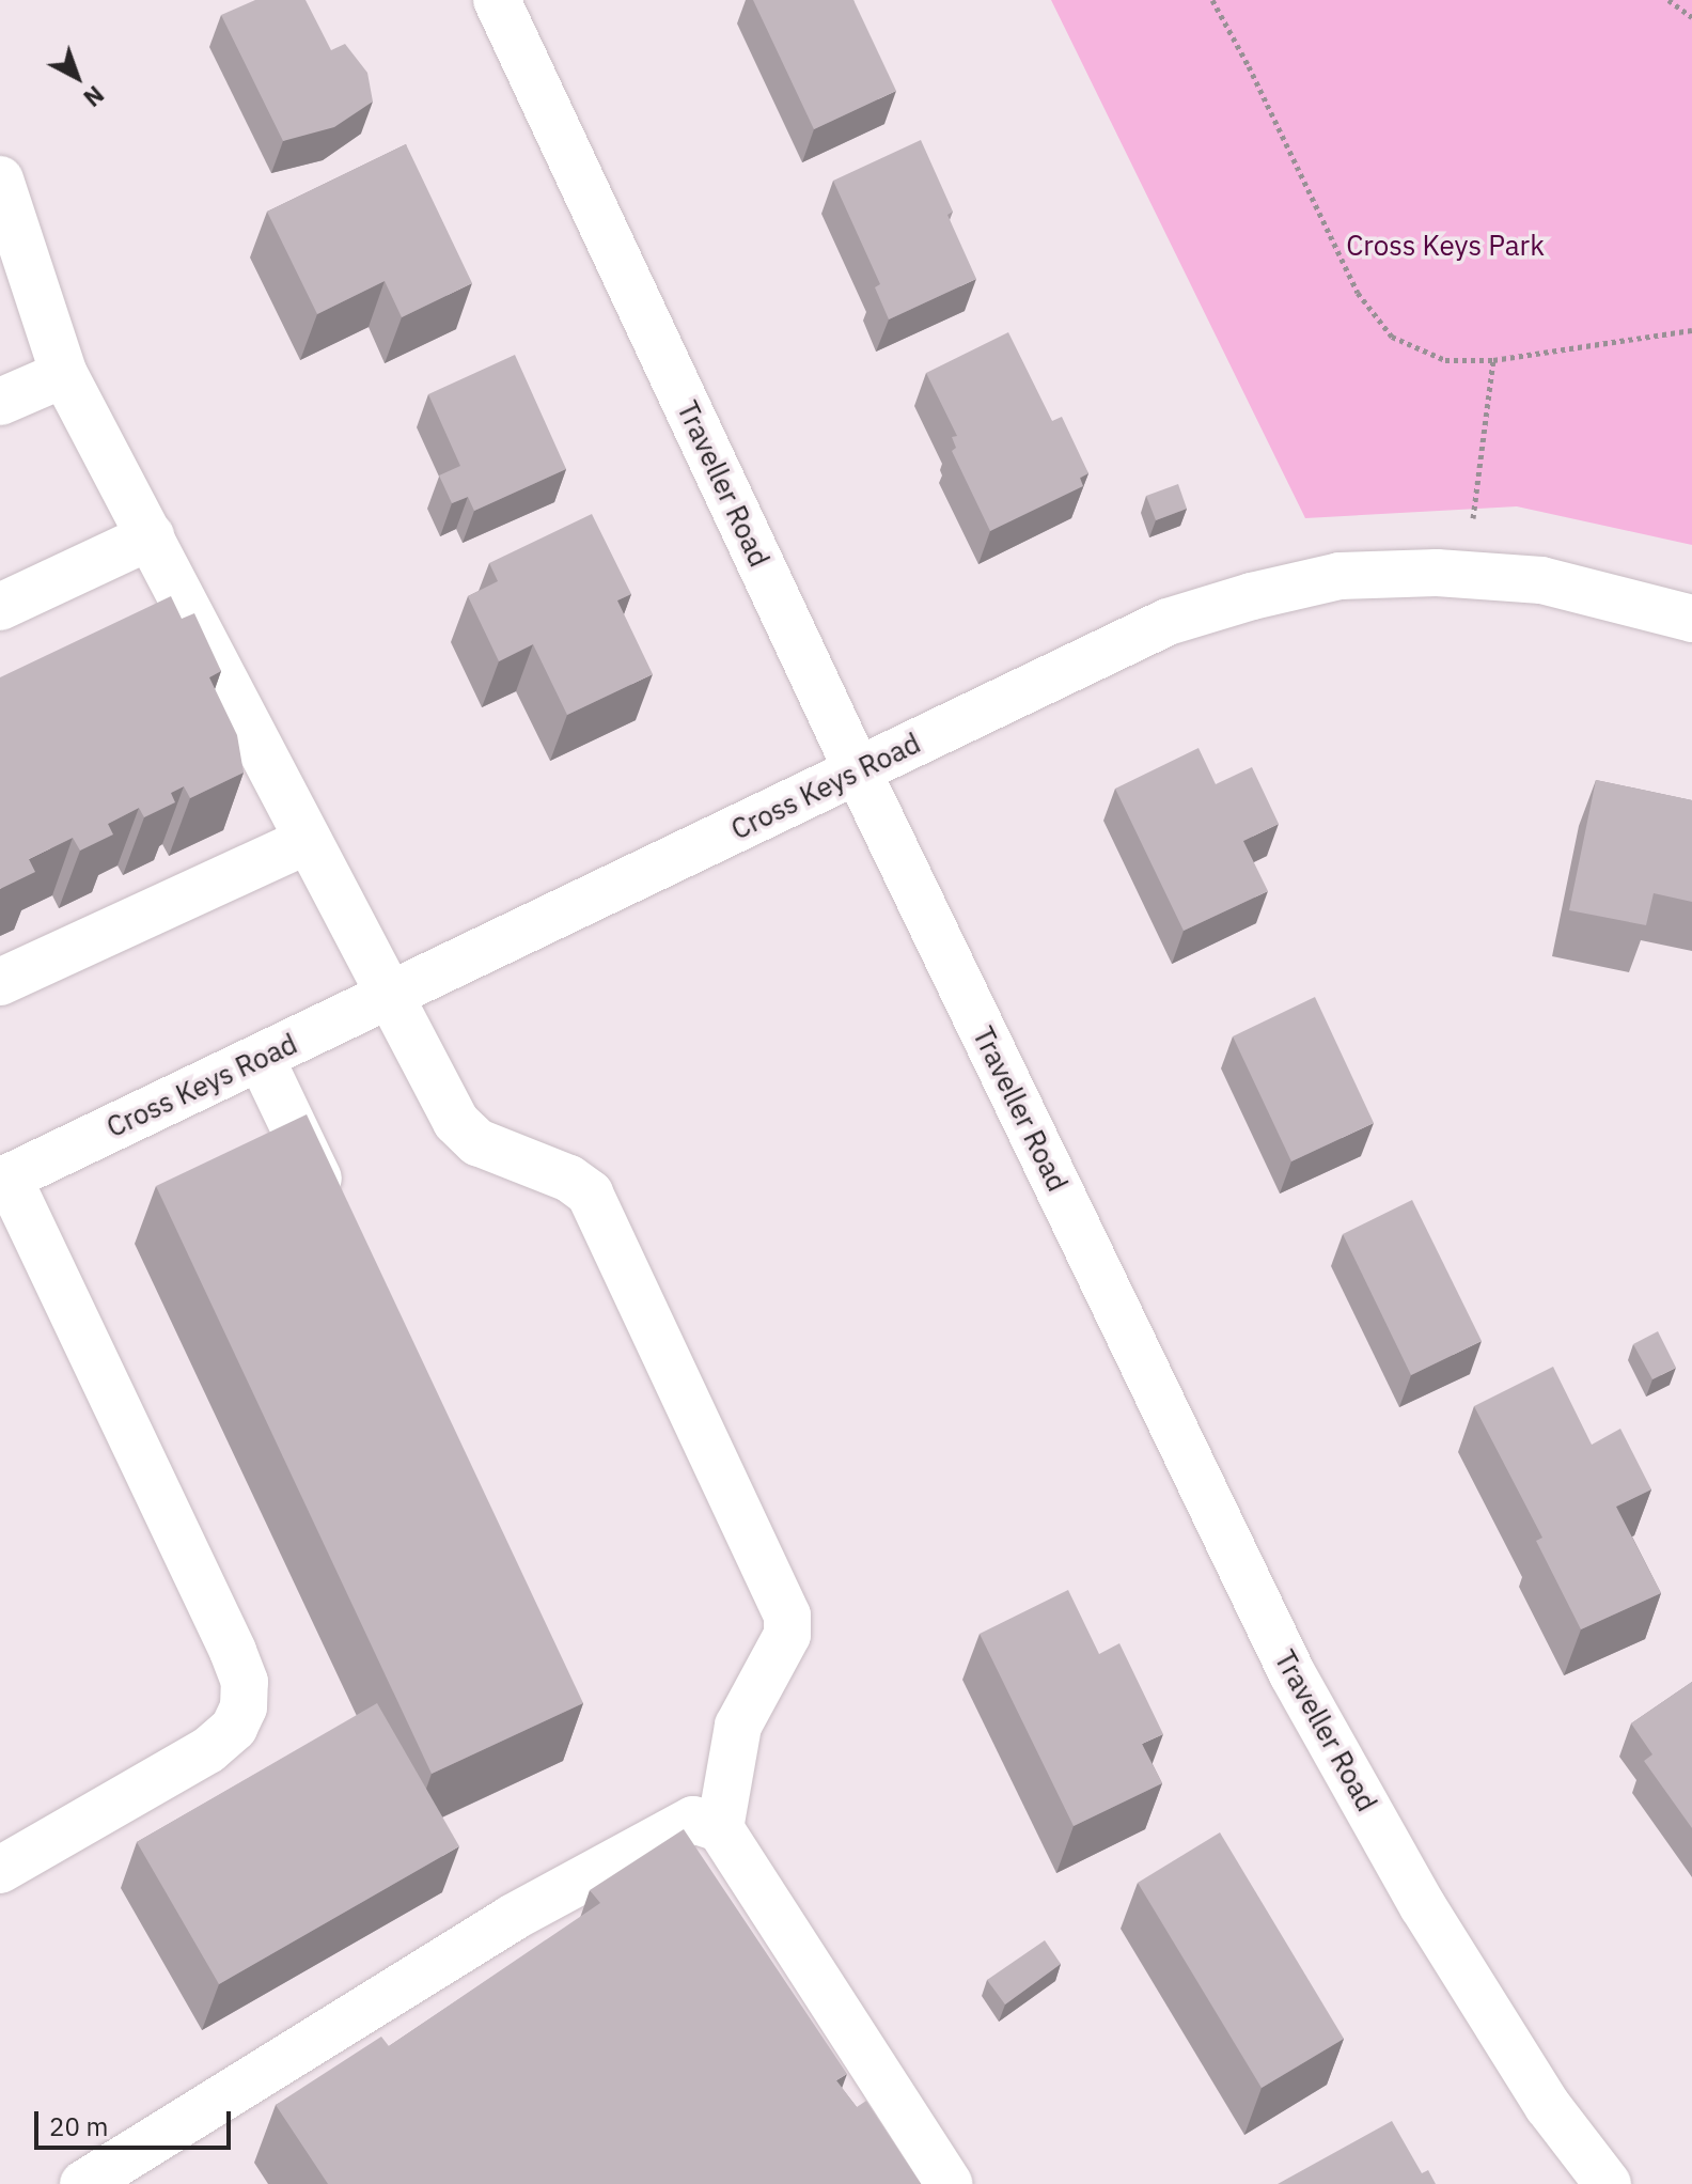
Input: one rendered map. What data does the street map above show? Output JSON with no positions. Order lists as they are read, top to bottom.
{
  "streets": {
    "street": ["Traveller Road", "Cross Keys Road"]
  },
  "crossings": [
    ["Traveller Road", "Cross Keys Road"]
  ],
  "parks": ["Cross Keys Park"],
  "scale_bar": "20 m",
  "north": "bottom right"
}
